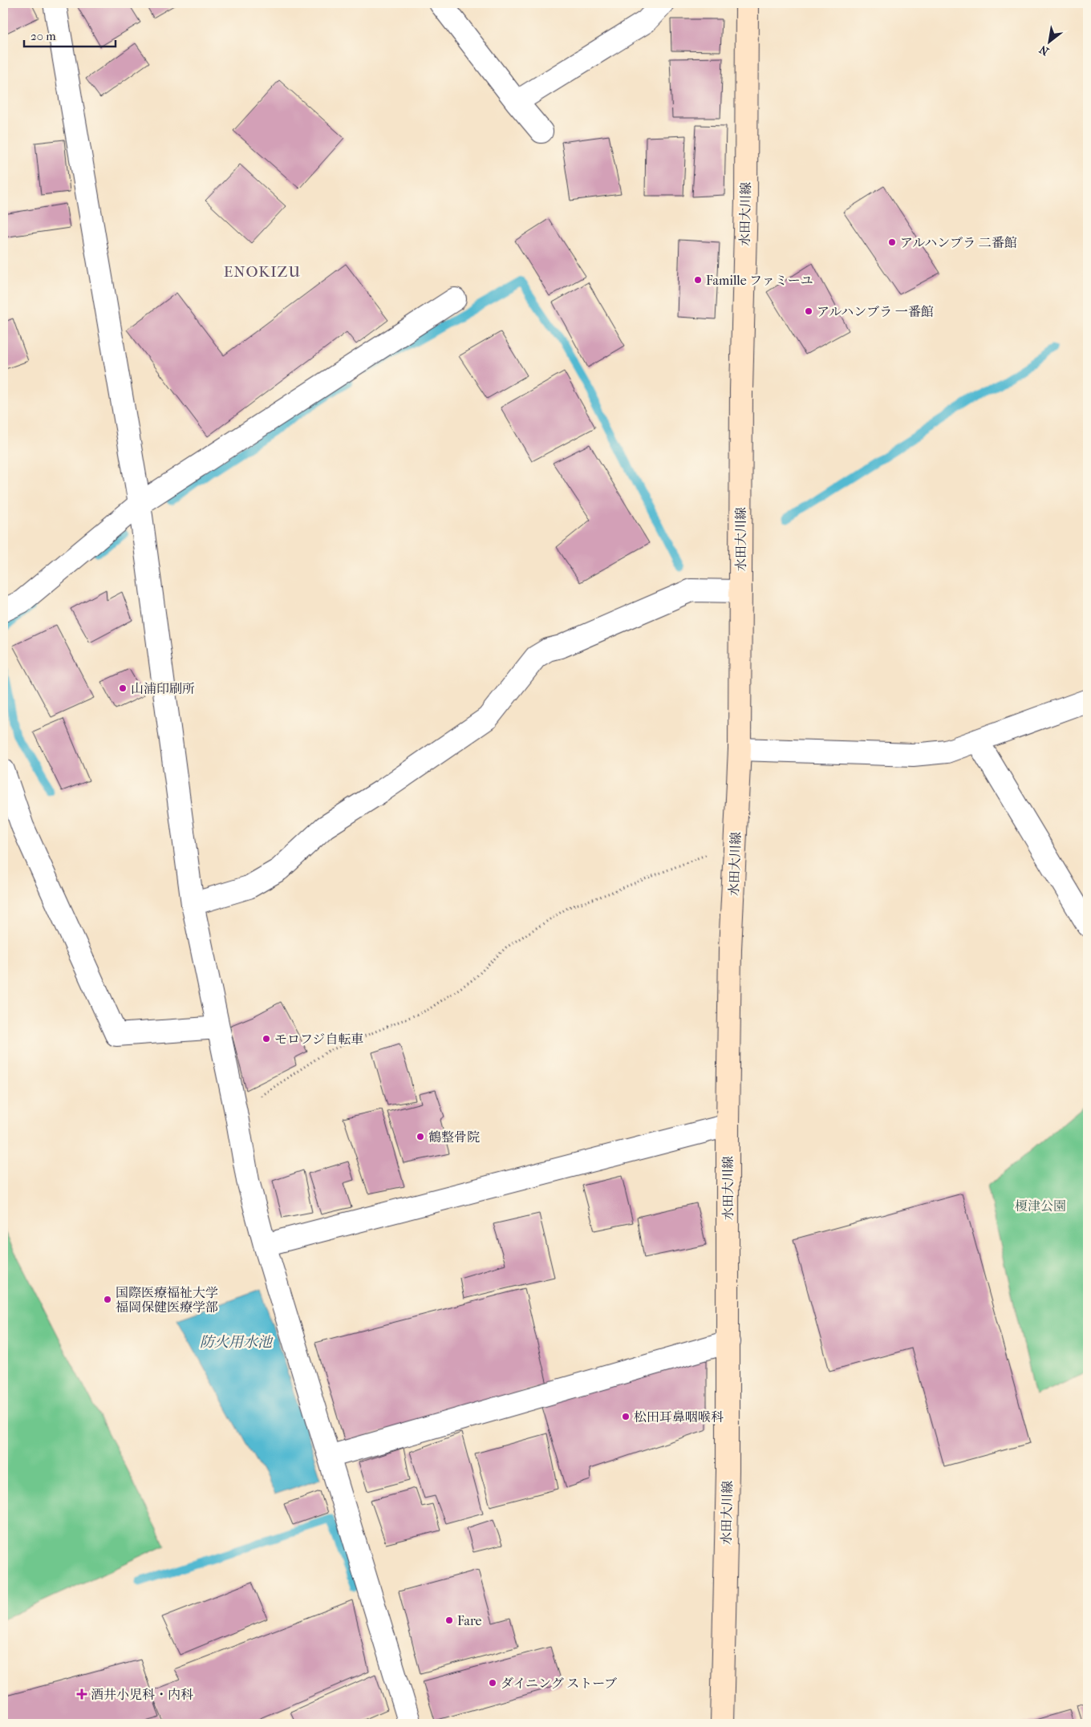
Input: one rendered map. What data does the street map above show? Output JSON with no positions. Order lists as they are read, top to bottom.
{
  "streets": {
    "main road": ["水田大川線"]
  },
  "districts": ["ENOKIZU"],
  "water": ["防火用水池"],
  "parks": ["榎津公園"],
  "places": {
    "other": [
      "アルハンブラ 二番館",
      "Famille ファミーユ",
      "アルハンブラ 一番館",
      "山浦印刷所",
      "モロフジ自転車",
      "鶴整骨院",
      "国際医療福祉大学 福岡保健医療学部",
      "松田耳鼻咽喉科",
      "Fare",
      "ダイニング ストーブ"
    ],
    "health": ["酒井小児科・内科"]
  },
  "scale_bar": "20 m",
  "north": "bottom left"
}
